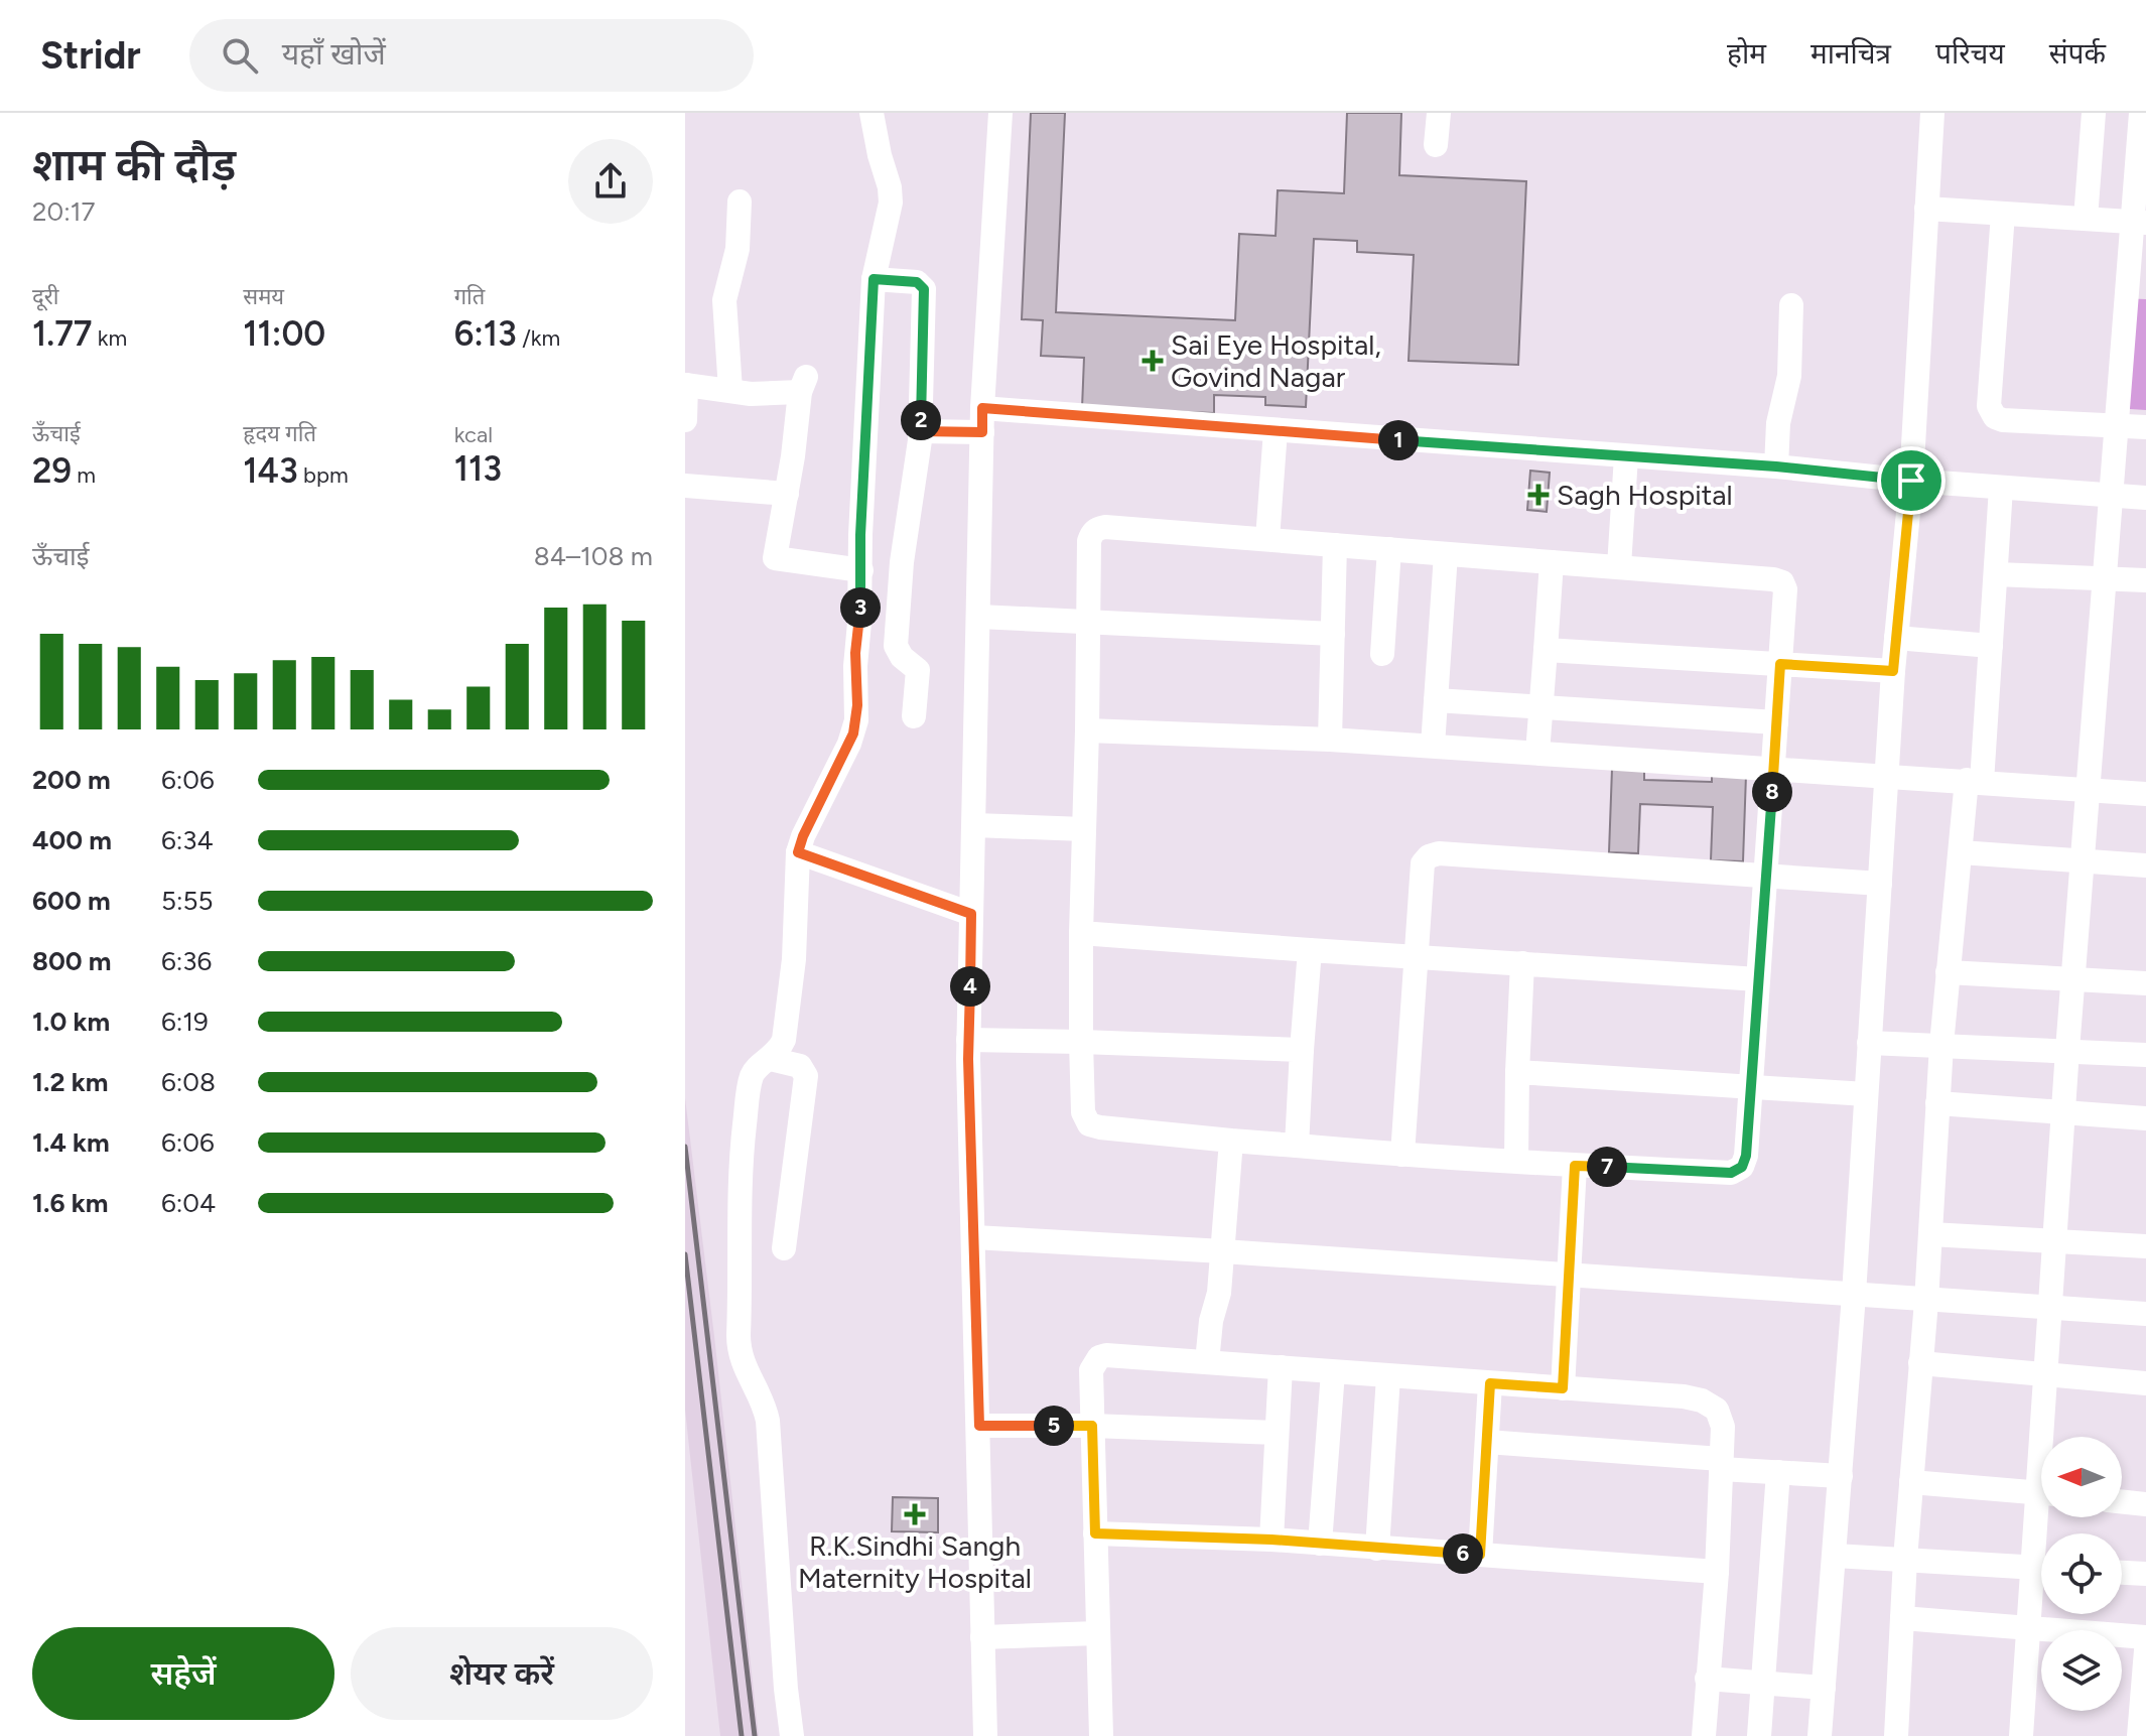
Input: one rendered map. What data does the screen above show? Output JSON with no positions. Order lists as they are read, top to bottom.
{
  "places": {
    "health": ["Sai Eye Hospital, Govind Nagar", "Sagh Hospital", "R.K.Sindhi Sangh Maternity Hospital"]
  },
  "north": "left",
  "page": {
    "header": "Stridr",
    "search": "यहाँ खोजें",
    "nav": [
      "होम",
      "मानचित्र",
      "परिचय",
      "संपर्क"
    ],
    "heading": ["शाम की दौड़", "20:17"],
    "stats": [
      ["दूरी", "1.77 km"],
      ["समय", "11:00"],
      ["गति", "6:13 /km"],
      ["ऊँचाई", "29 m"],
      ["हृदय गति", "143 bpm"],
      ["kcal", "113"]
    ],
    "pins": [
      "2",
      "1",
      "3",
      "8",
      "4",
      "7",
      "5",
      "6"
    ],
    "chart": ["ऊँचाई", "84–108 m"],
    "list": [
      {
        "name": "200 m",
        "note": "6:06"
      },
      {
        "name": "400 m",
        "note": "6:34"
      },
      {
        "name": "600 m",
        "note": "5:55"
      },
      {
        "name": "800 m",
        "note": "6:36"
      },
      {
        "name": "1.0 km",
        "note": "6:19"
      },
      {
        "name": "1.2 km",
        "note": "6:08"
      },
      {
        "name": "1.4 km",
        "note": "6:06"
      },
      {
        "name": "1.6 km",
        "note": "6:04"
      }
    ],
    "buttons": ["सहेजें", "शेयर करें"]
  }
}
